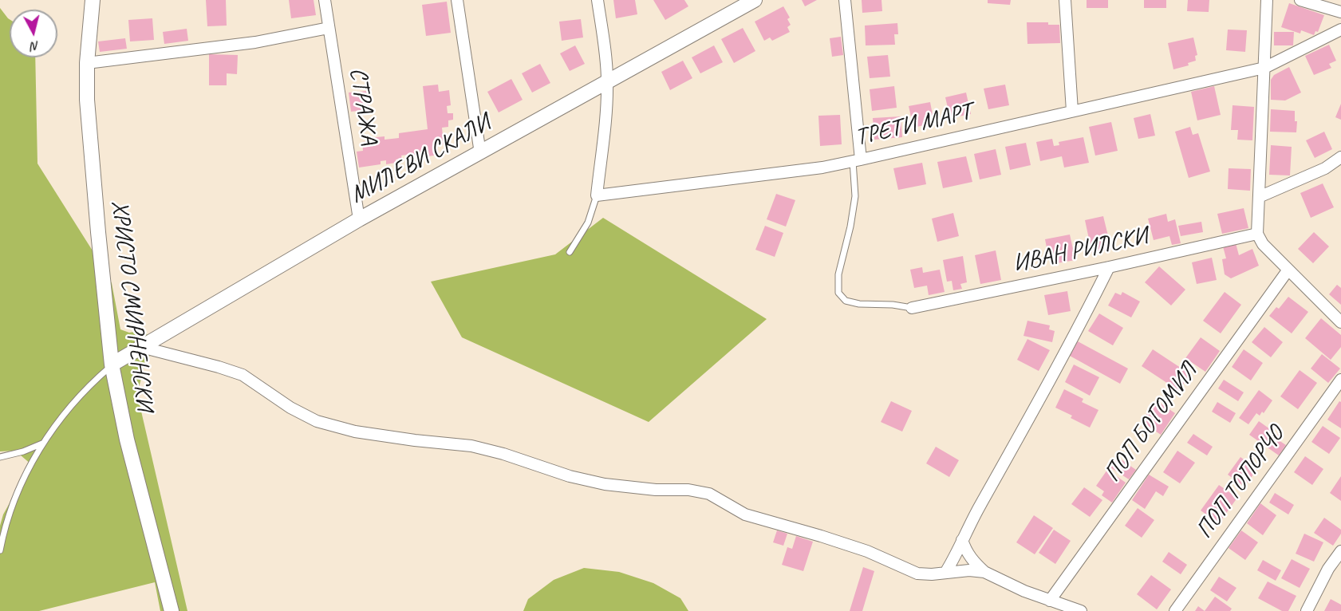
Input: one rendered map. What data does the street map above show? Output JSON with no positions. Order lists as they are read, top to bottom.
{
  "streets": {
    "street": [
      "СТРАЖА",
      "ТРЕТИ МАРТ",
      "МИЛЕВИ СКАЛИ",
      "ИВАН РИЛСКИ",
      "ХРИСТО СМИРНЕНСКИ",
      "ПОП БОГОМИЛ",
      "ПОП ТОПОРЧО"
    ]
  },
  "crossings": [
    ["СТРАЖА", "МИЛЕВИ СКАЛИ"],
    ["МИЛЕВИ СКАЛИ", "ХРИСТО СМИРНЕНСКИ"]
  ],
  "north": "bottom"
}
